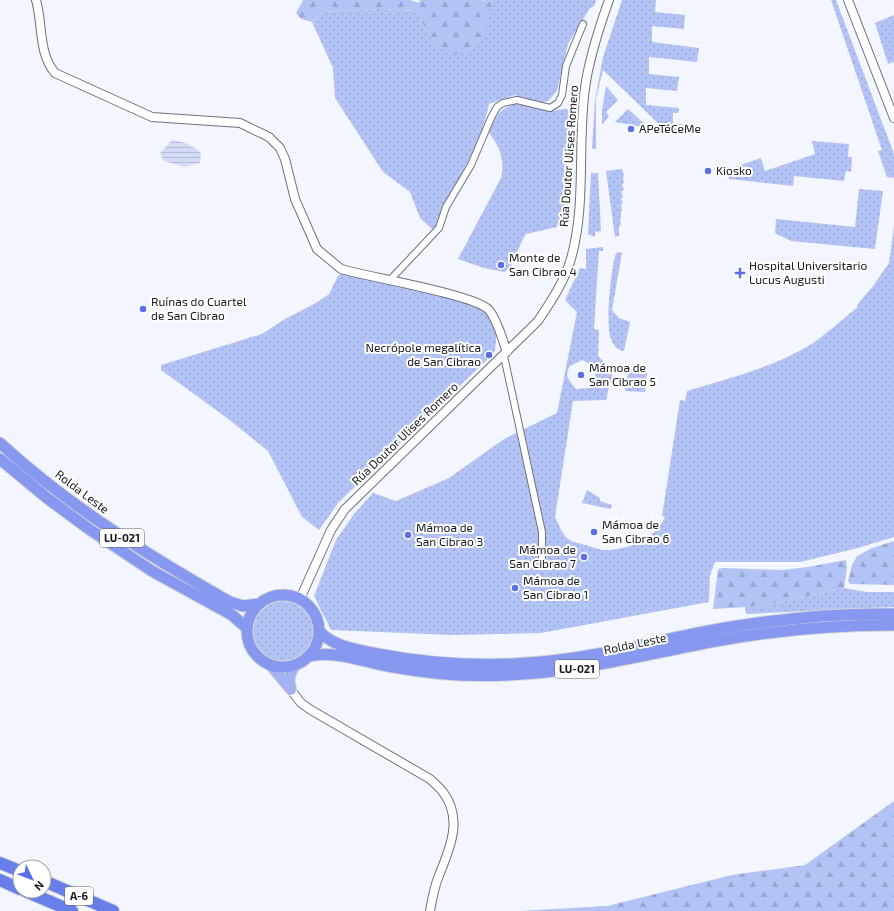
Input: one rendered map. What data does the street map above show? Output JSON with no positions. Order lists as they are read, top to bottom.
{
  "streets": {
    "highway": ["Rolda Leste", "LU-021", "A-6"],
    "street": ["Rúa Doutor Ulises Romero"]
  },
  "crossings": [
    ["Rúa Doutor Ulises Romero", "Rolda Leste"],
    ["Rúa Doutor Ulises Romero", "LU-021"],
    ["Rolda Leste", "LU-021"]
  ],
  "places": {
    "other": [
      "APeTéCeMe",
      "Kiosko",
      "Monte de San Cibrao 4",
      "Ruínas do Cuartel de San Cibrao",
      "Necrópole megalítica de San Cibrao",
      "Mámoa de San Cibrao 5",
      "Mámoa de San Cibrao 6",
      "Mámoa de San Cibrao 3",
      "Mámoa de San Cibrao 7",
      "Mámoa de San Cibrao 1"
    ],
    "health": ["Hospital Universitario Lucus Augusti"]
  },
  "north": "bottom right"
}
